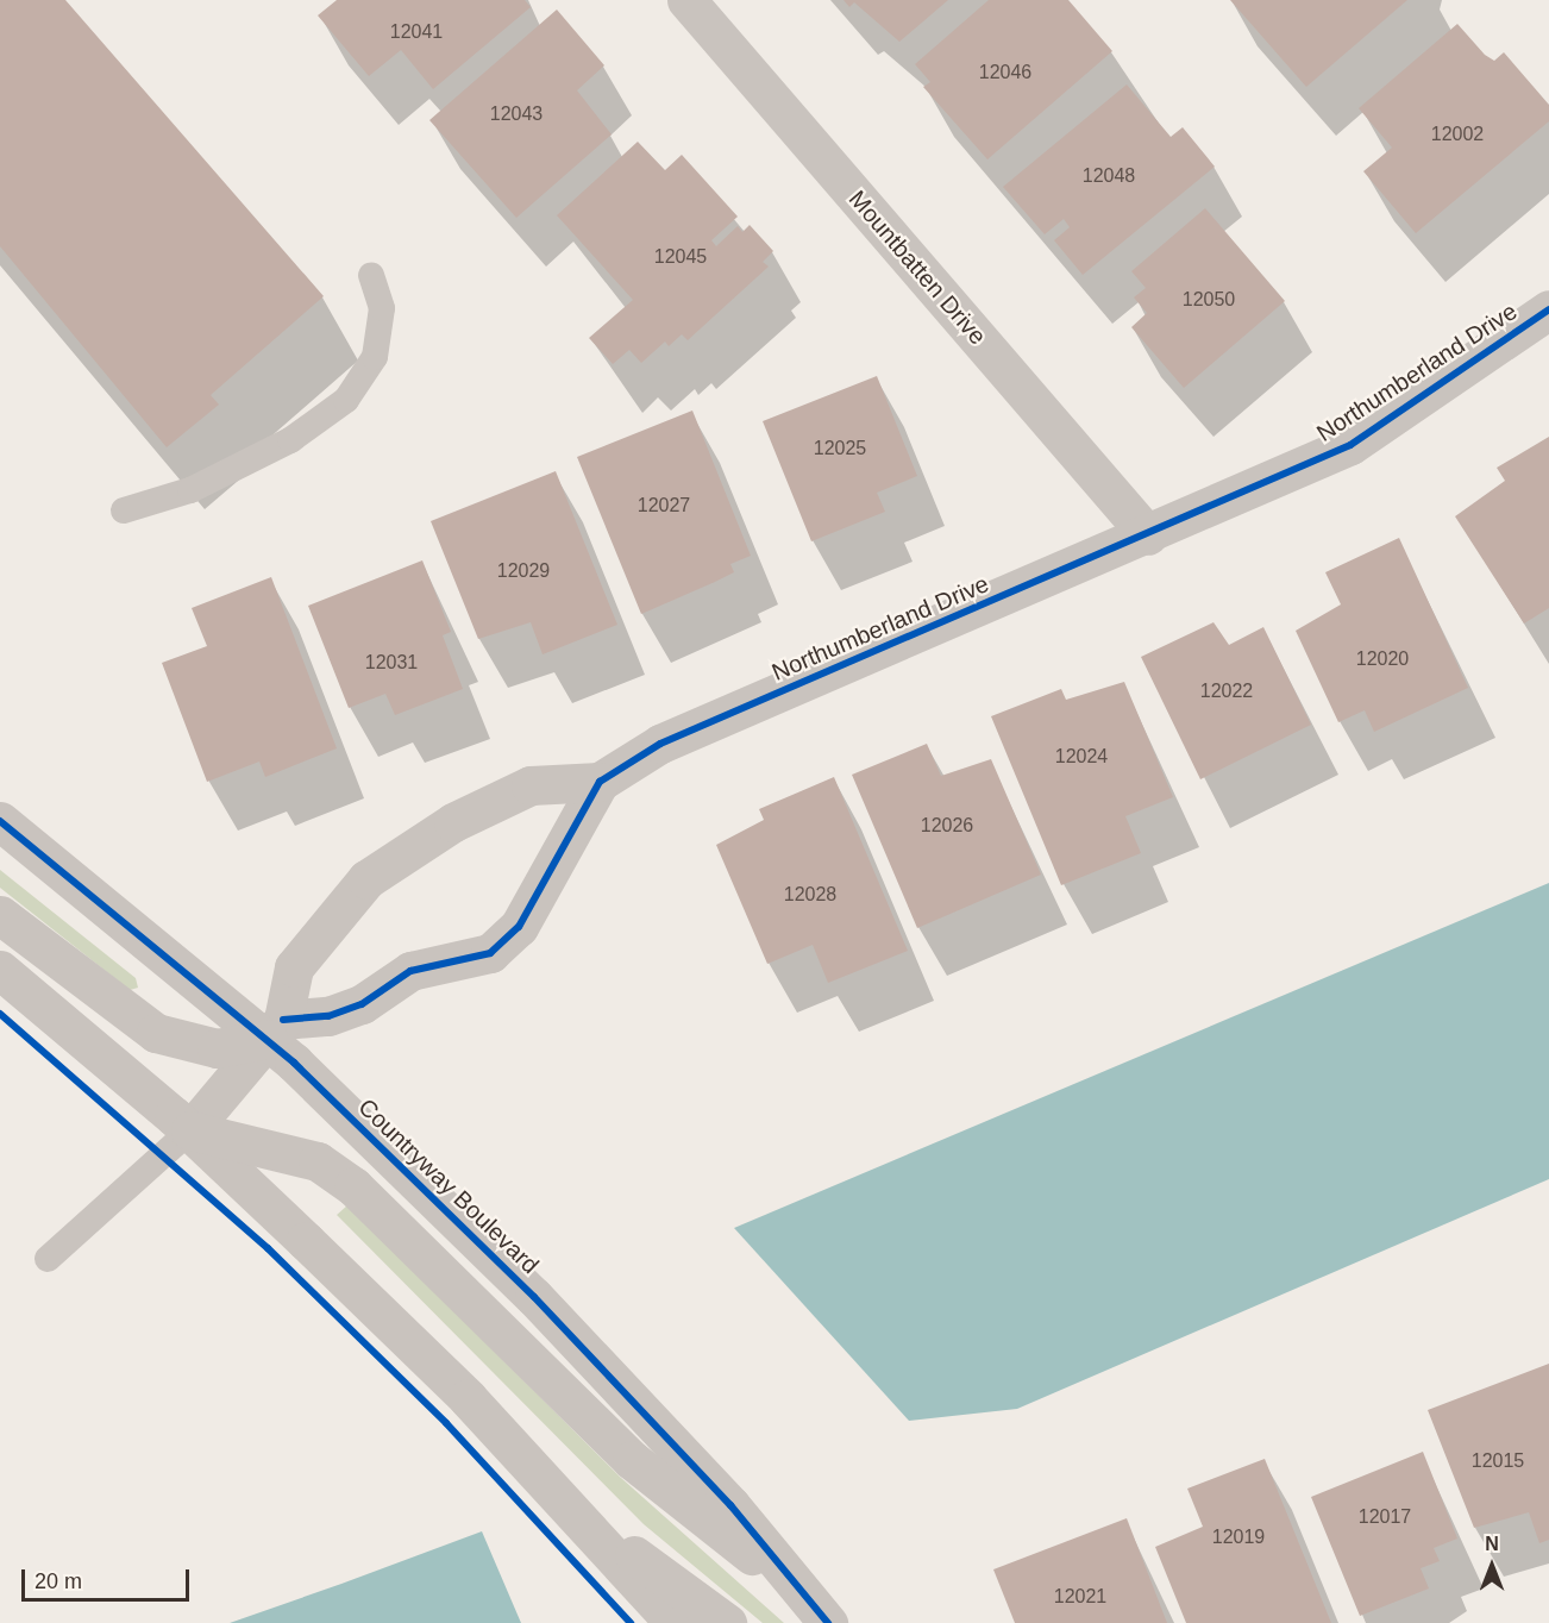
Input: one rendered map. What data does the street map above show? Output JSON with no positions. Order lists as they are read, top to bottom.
{
  "streets": {
    "street": ["Mountbatten Drive", "Northumberland Drive", "Countryway Boulevard"]
  },
  "crossings": [
    ["Mountbatten Drive", "Northumberland Drive"],
    ["Northumberland Drive", "Countryway Boulevard"]
  ],
  "house_numbers": [
    "12041",
    "12046",
    "12043",
    "12002",
    "12048",
    "12045",
    "12050",
    "12025",
    "12027",
    "12029",
    "12020",
    "12031",
    "12022",
    "12024",
    "12026",
    "12028",
    "12015",
    "12017",
    "12019",
    "12021"
  ],
  "scale_bar": "20 m",
  "north": "top"
}
